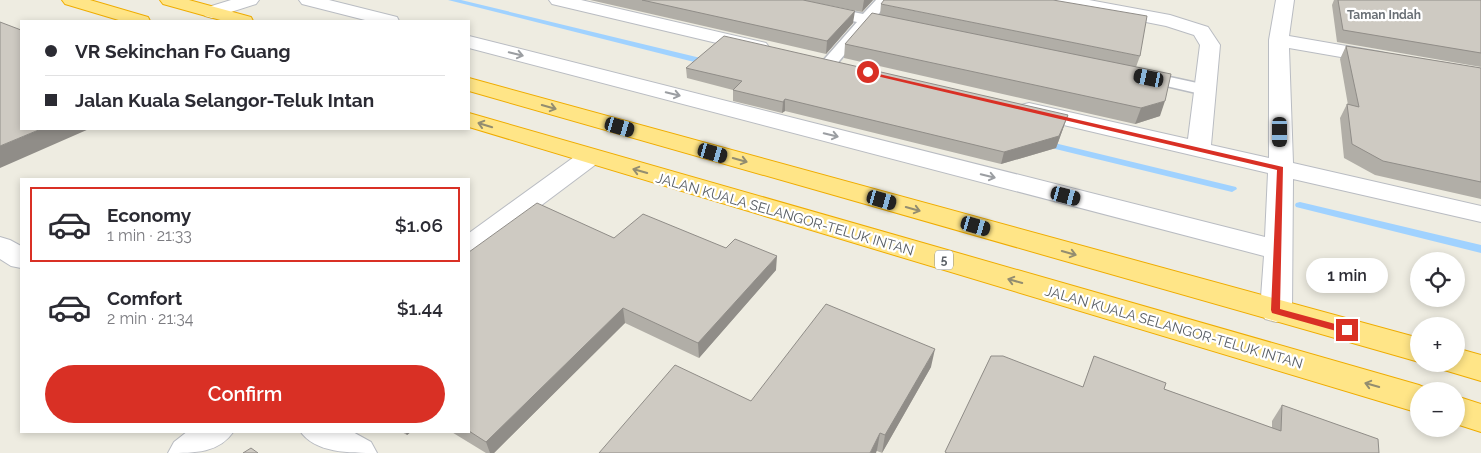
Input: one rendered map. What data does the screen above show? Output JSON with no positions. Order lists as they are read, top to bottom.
{
  "streets": {
    "highway": ["JALAN KUALA SELANGOR-TELUK INTAN", "5"]
  },
  "districts": ["Taman Indah"],
  "page": {
    "banner": ["VR Sekinchan Fo Guang", "Jalan Kuala Selangor-Teluk Intan"],
    "list": [
      {
        "name": "Economy",
        "note": "1 min · 21:33",
        "value": "$1.06"
      },
      {
        "name": "Comfort",
        "note": "2 min · 21:34",
        "value": "$1.44"
      }
    ],
    "map_buttons": ["+", "−"],
    "bubble": "1 min",
    "buttons": "Confirm"
  }
}
